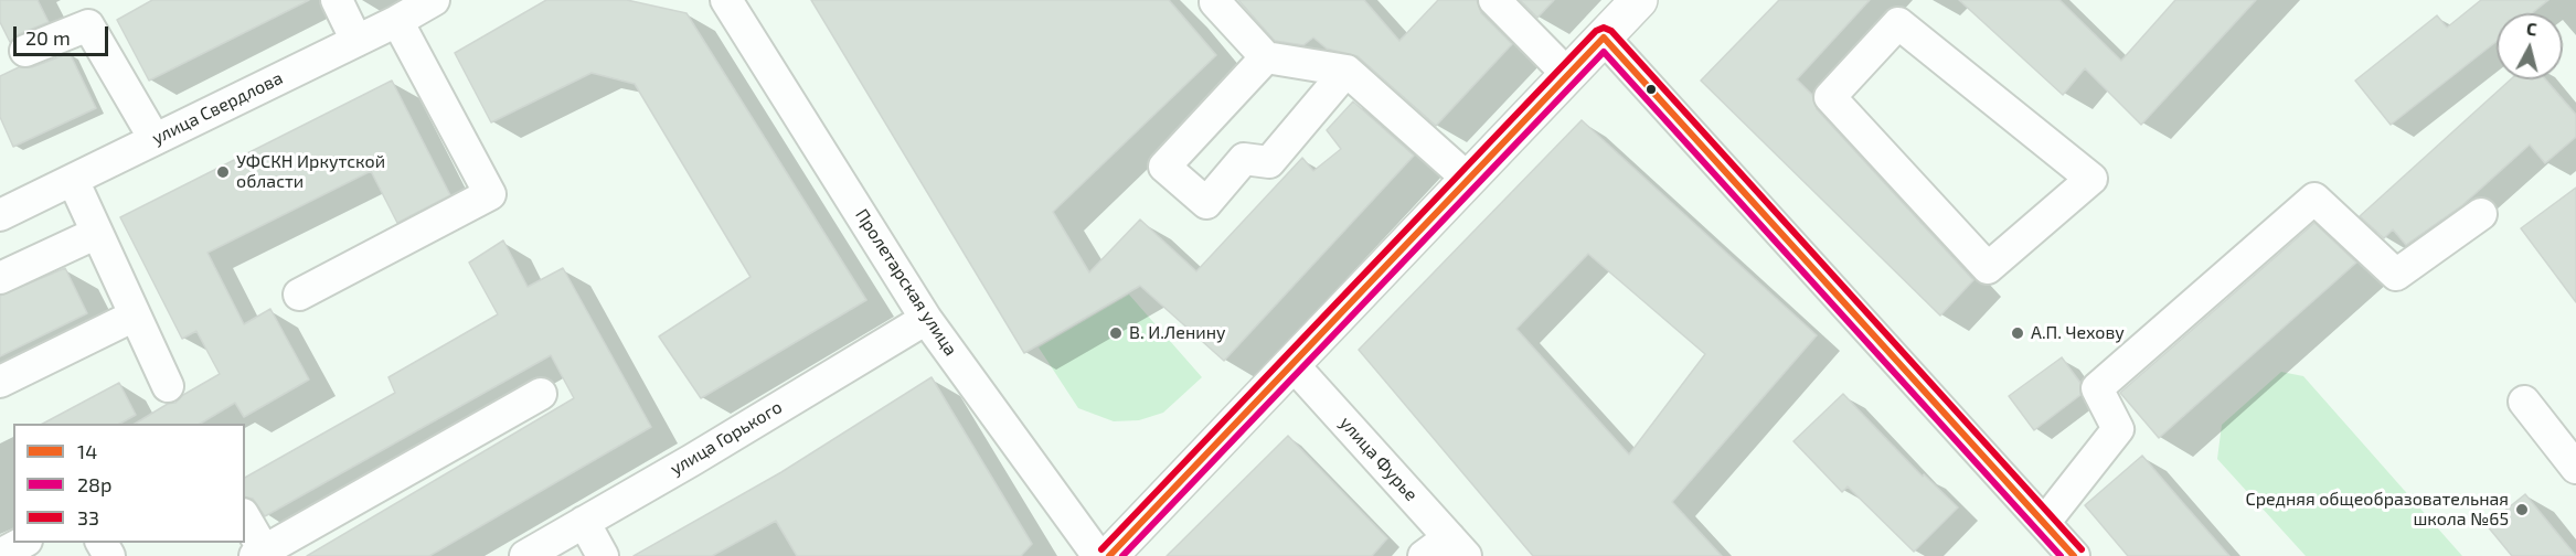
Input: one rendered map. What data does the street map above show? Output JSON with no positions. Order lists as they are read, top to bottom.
{
  "streets": {
    "street": [
      "улица Свердлова",
      "Пролетарская улица",
      "улица Горького",
      "улица Фурье"
    ]
  },
  "crossings": [
    ["Пролетарская улица", "улица Горького"]
  ],
  "places": [
    "УФСКН Иркутской области",
    "В. И.Ленину",
    "А.П. Чехову",
    "Средняя общеобразовательная школа №65"
  ],
  "lines": ["transit line 33", "transit line 14", "transit line 28р"],
  "legend": ["14", "28р", "33"],
  "scale_bar": "20 m",
  "north": "top"
}
